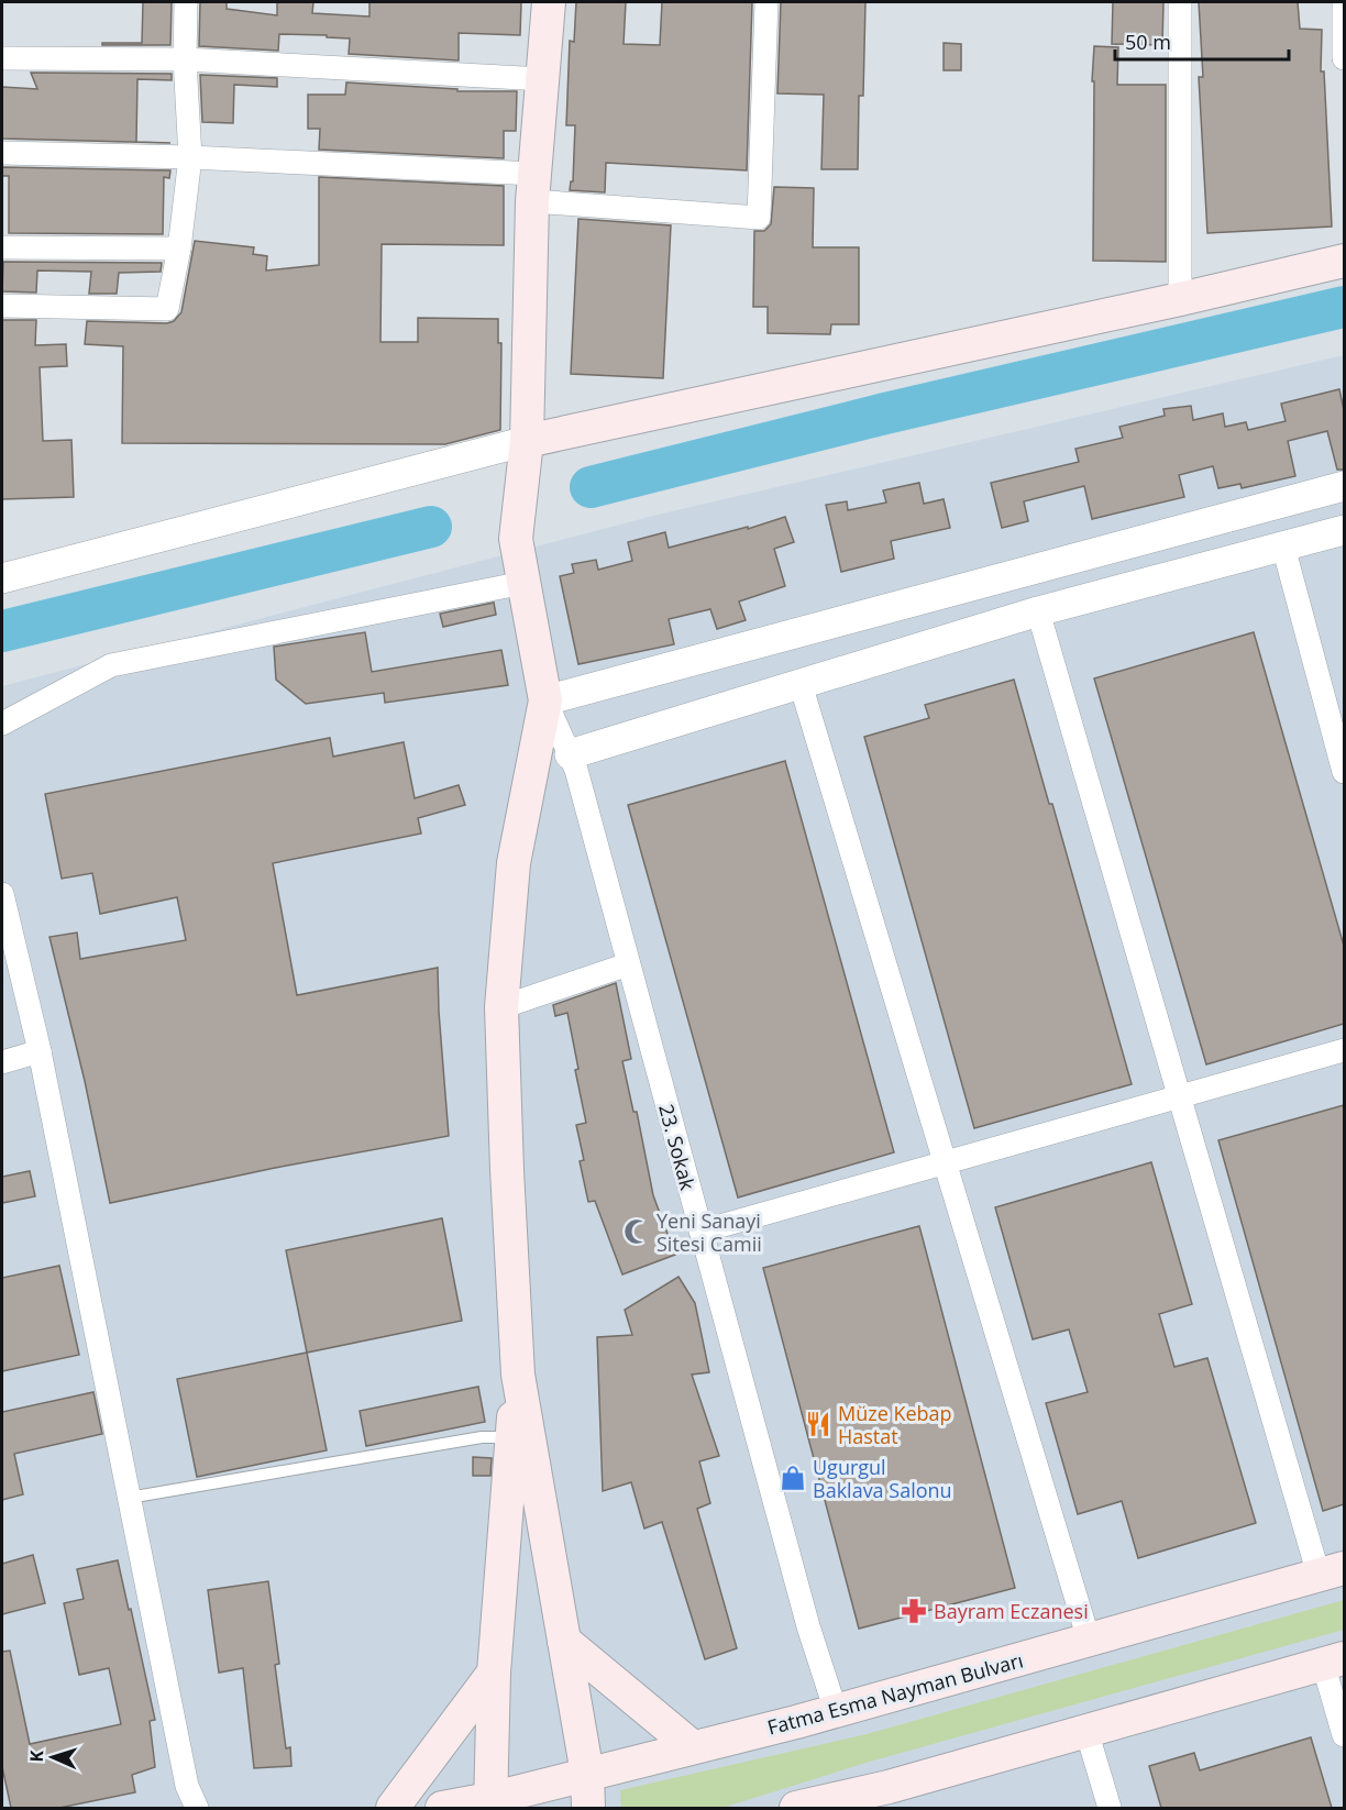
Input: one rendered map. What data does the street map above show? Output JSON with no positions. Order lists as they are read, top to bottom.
{
  "streets": {
    "main road": ["Fatma Esma Nayman Bulvarı"],
    "street": ["23. Sokak"]
  },
  "crossings": [
    ["23. Sokak", "Fatma Esma Nayman Bulvarı"]
  ],
  "places": {
    "mosque": ["Yeni Sanayi Sitesi Camii"],
    "restaurant": ["Müze Kebap Hastat"],
    "shop": ["Ugurgul Baklava Salonu"],
    "pharmacy": ["Bayram Eczanesi"]
  },
  "scale_bar": "50 m",
  "north": "left"
}
